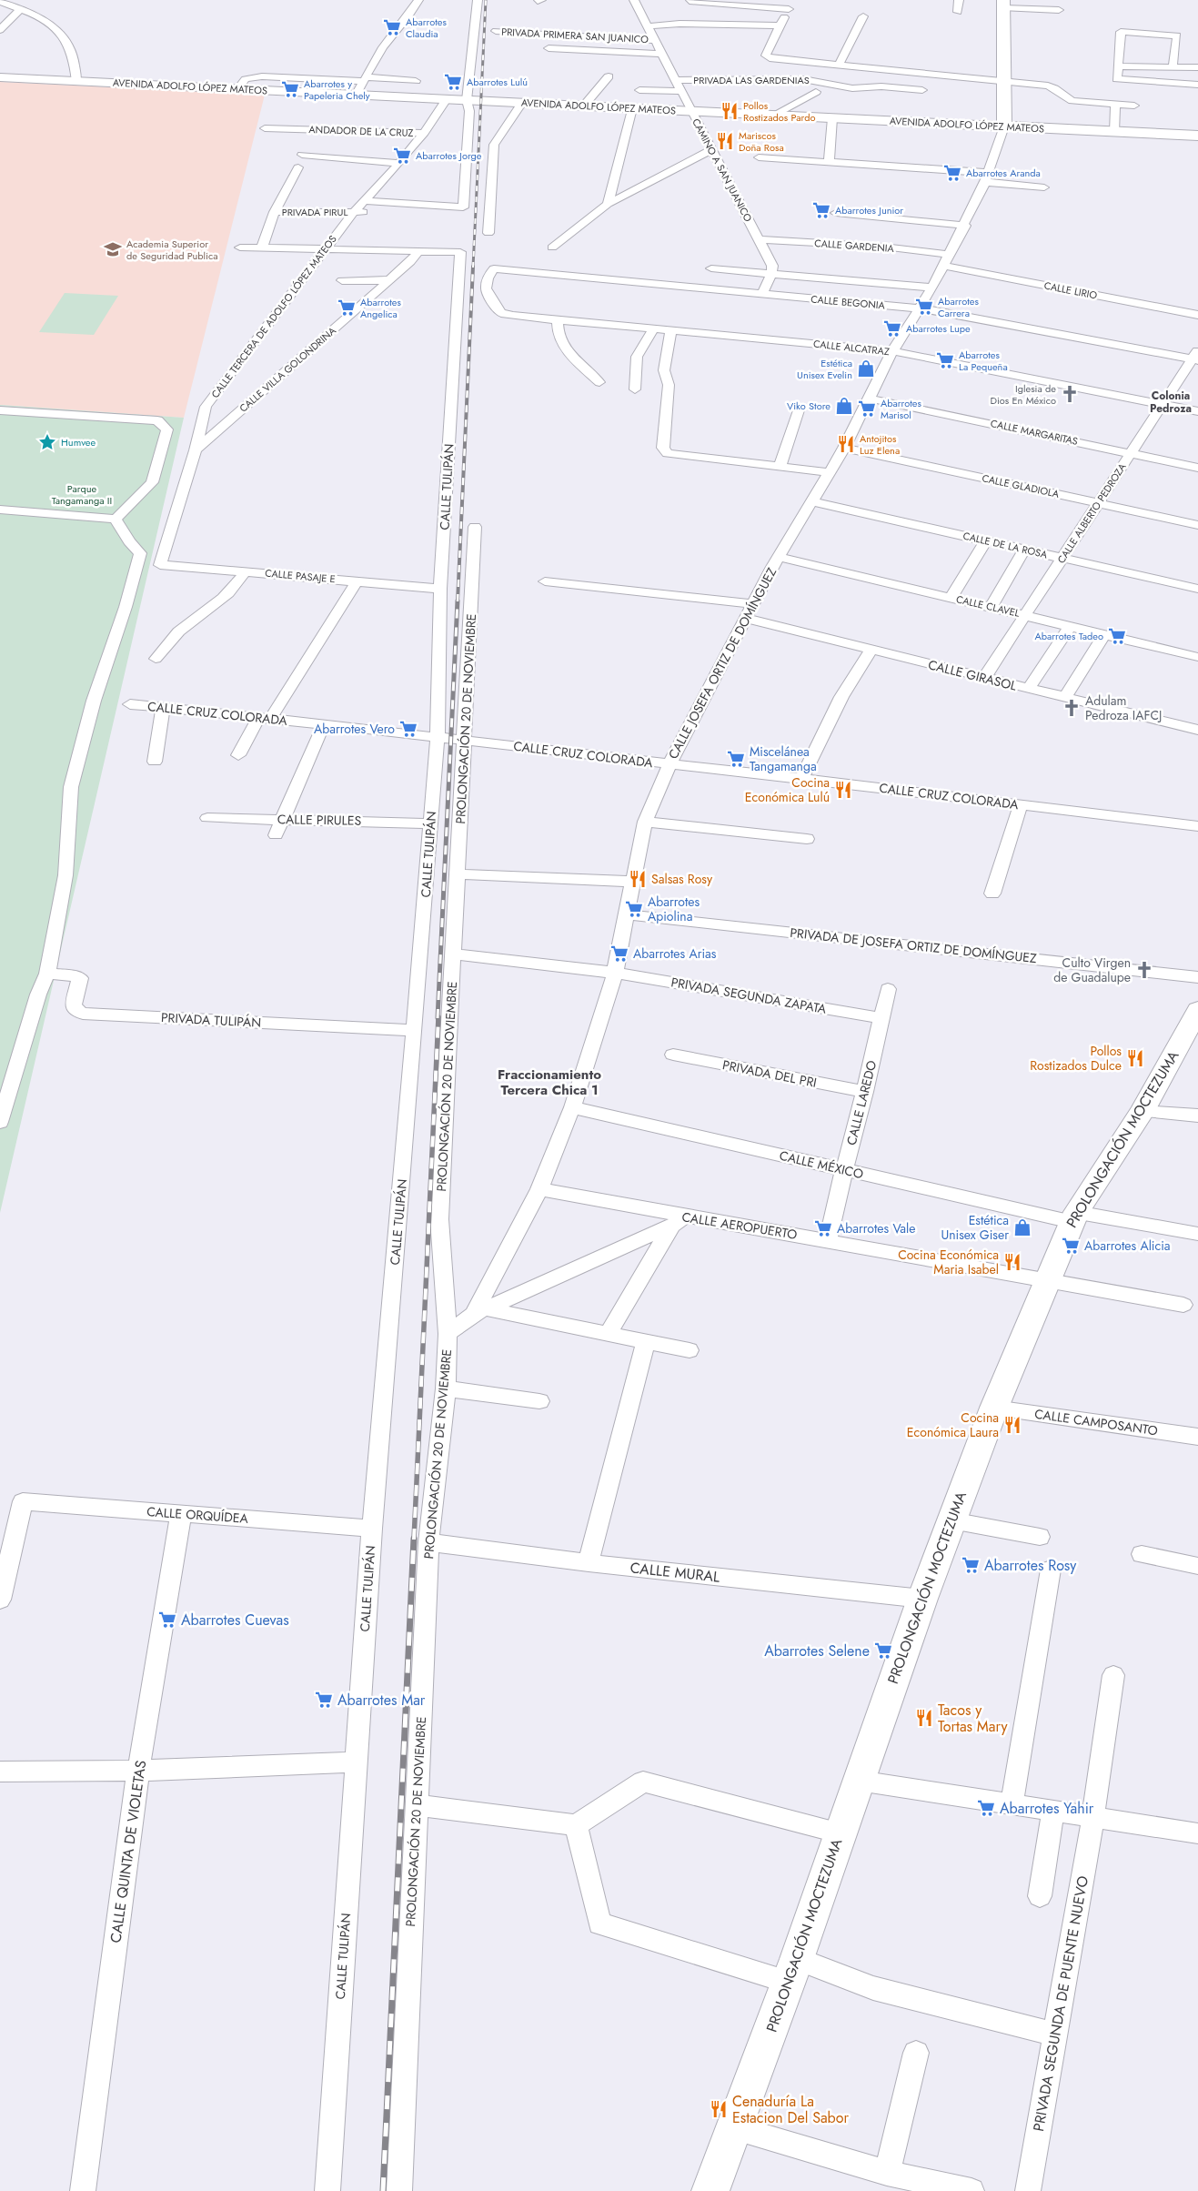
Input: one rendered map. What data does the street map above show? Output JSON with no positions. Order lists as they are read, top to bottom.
{
  "streets": {
    "street": [
      "PRIVADA PRIMERA SAN JUANICO",
      "PRIVADA LAS GARDENIAS",
      "AVENIDA ADOLFO LÓPEZ MATEOS",
      "ANDADOR DE LA CRUZ",
      "CAMINO A SAN JUANICO",
      "PRIVADA PIRUL",
      "CALLE GARDENIA",
      "CALLE LIRIO",
      "CALLE BEGONIA",
      "CALLE TERCERA DE ADOLFO LÓPEZ MATEOS",
      "CALLE ALCATRAZ",
      "CALLE VILLA GOLONDRINA",
      "CALLE MARGARITAS",
      "CALLE GLADIOLA",
      "CALLE TULIPÁN",
      "CALLE ALBERTO PEDROZA",
      "CALLE DE LA ROSA",
      "CALLE PASAJE E",
      "CALLE CLAVEL",
      "CALLE JOSEFA ORTIZ DE DOMÍNGUEZ",
      "CALLE GIRASOL",
      "CALLE CRUZ COLORADA",
      "PROLONGACIÓN 20 DE NOVIEMBRE",
      "CALLE PIRULES",
      "PRIVADA DE JOSEFA ORTIZ DE DOMÍNGUEZ",
      "PRIVADA SEGUNDA ZAPATA",
      "PRIVADA TULIPÁN",
      "PRIVADA DEL PRI",
      "CALLE LAREDO",
      "PROLONGACIÓN MOCTEZUMA",
      "CALLE MÉXICO",
      "CALLE AEROPUERTO",
      "CALLE CAMPOSANTO",
      "CALLE ORQUÍDEA",
      "CALLE MURAL",
      "CALLE QUINTA DE VIOLETAS",
      "PRIVADA SEGUNDA DE PUENTE NUEVO"
    ]
  },
  "crossings": [
    ["PRIVADA PRIMERA SAN JUANICO", "CAMINO A SAN JUANICO"],
    ["PRIVADA LAS GARDENIAS", "CAMINO A SAN JUANICO"],
    ["AVENIDA ADOLFO LÓPEZ MATEOS", "CAMINO A SAN JUANICO"],
    ["AVENIDA ADOLFO LÓPEZ MATEOS", "CALLE TERCERA DE ADOLFO LÓPEZ MATEOS"],
    ["AVENIDA ADOLFO LÓPEZ MATEOS", "CALLE JOSEFA ORTIZ DE DOMÍNGUEZ"],
    ["ANDADOR DE LA CRUZ", "CALLE TERCERA DE ADOLFO LÓPEZ MATEOS"],
    ["CAMINO A SAN JUANICO", "CALLE GARDENIA"],
    ["PRIVADA PIRUL", "CALLE TERCERA DE ADOLFO LÓPEZ MATEOS"],
    ["CALLE GARDENIA", "CALLE LIRIO"],
    ["CALLE GARDENIA", "CALLE JOSEFA ORTIZ DE DOMÍNGUEZ"],
    ["CALLE LIRIO", "CALLE JOSEFA ORTIZ DE DOMÍNGUEZ"],
    ["CALLE BEGONIA", "CALLE ALCATRAZ"],
    ["CALLE BEGONIA", "CALLE ALBERTO PEDROZA"],
    ["CALLE BEGONIA", "CALLE JOSEFA ORTIZ DE DOMÍNGUEZ"],
    ["CALLE TERCERA DE ADOLFO LÓPEZ MATEOS", "CALLE VILLA GOLONDRINA"],
    ["CALLE TERCERA DE ADOLFO LÓPEZ MATEOS", "CALLE PASAJE E"],
    ["CALLE ALCATRAZ", "CALLE ALBERTO PEDROZA"],
    ["CALLE ALCATRAZ", "CALLE JOSEFA ORTIZ DE DOMÍNGUEZ"],
    ["CALLE VILLA GOLONDRINA", "CALLE TULIPÁN"],
    ["CALLE MARGARITAS", "CALLE ALBERTO PEDROZA"],
    ["CALLE MARGARITAS", "CALLE JOSEFA ORTIZ DE DOMÍNGUEZ"],
    ["CALLE GLADIOLA", "CALLE ALBERTO PEDROZA"],
    ["CALLE GLADIOLA", "CALLE JOSEFA ORTIZ DE DOMÍNGUEZ"],
    ["CALLE TULIPÁN", "CALLE PASAJE E"],
    ["CALLE TULIPÁN", "CALLE CRUZ COLORADA"],
    ["CALLE TULIPÁN", "CALLE PIRULES"],
    ["CALLE TULIPÁN", "PRIVADA TULIPÁN"],
    ["CALLE TULIPÁN", "CALLE ORQUÍDEA"],
    ["CALLE ALBERTO PEDROZA", "CALLE DE LA ROSA"],
    ["CALLE ALBERTO PEDROZA", "CALLE CLAVEL"],
    ["CALLE ALBERTO PEDROZA", "CALLE GIRASOL"],
    ["CALLE DE LA ROSA", "CALLE JOSEFA ORTIZ DE DOMÍNGUEZ"],
    ["CALLE CLAVEL", "CALLE JOSEFA ORTIZ DE DOMÍNGUEZ"],
    ["CALLE JOSEFA ORTIZ DE DOMÍNGUEZ", "CALLE GIRASOL"],
    ["CALLE JOSEFA ORTIZ DE DOMÍNGUEZ", "CALLE CRUZ COLORADA"],
    ["CALLE JOSEFA ORTIZ DE DOMÍNGUEZ", "PROLONGACIÓN 20 DE NOVIEMBRE"],
    ["CALLE JOSEFA ORTIZ DE DOMÍNGUEZ", "PRIVADA DE JOSEFA ORTIZ DE DOMÍNGUEZ"],
    ["CALLE JOSEFA ORTIZ DE DOMÍNGUEZ", "PRIVADA SEGUNDA ZAPATA"],
    ["CALLE JOSEFA ORTIZ DE DOMÍNGUEZ", "CALLE MÉXICO"],
    ["CALLE JOSEFA ORTIZ DE DOMÍNGUEZ", "CALLE AEROPUERTO"],
    ["CALLE CRUZ COLORADA", "PROLONGACIÓN 20 DE NOVIEMBRE"],
    ["PROLONGACIÓN 20 DE NOVIEMBRE", "PRIVADA SEGUNDA ZAPATA"],
    ["PROLONGACIÓN 20 DE NOVIEMBRE", "CALLE MURAL"],
    ["PRIVADA SEGUNDA ZAPATA", "CALLE LAREDO"],
    ["PRIVADA DEL PRI", "CALLE LAREDO"],
    ["CALLE LAREDO", "CALLE MÉXICO"],
    ["CALLE LAREDO", "CALLE AEROPUERTO"],
    ["PROLONGACIÓN MOCTEZUMA", "CALLE MÉXICO"],
    ["PROLONGACIÓN MOCTEZUMA", "CALLE AEROPUERTO"],
    ["PROLONGACIÓN MOCTEZUMA", "CALLE CAMPOSANTO"],
    ["PROLONGACIÓN MOCTEZUMA", "CALLE MURAL"],
    ["CALLE ORQUÍDEA", "CALLE QUINTA DE VIOLETAS"]
  ],
  "districts": ["Colonia Pedroza", "Fraccionamiento Tercera Chica 1"],
  "parks": ["Parque Tangamanga II"],
  "places": {
    "supermarket": [
      "Abarrotes Claudia",
      "Abarrotes Lulú",
      "Abarrotes y Papeleria Chely",
      "Abarrotes Jorge",
      "Abarrotes Aranda",
      "Abarrotes Junior",
      "Abarrotes Carrera",
      "Abarrotes Angelica",
      "Abarrotes Lupe",
      "Abarrotes La Pequeña",
      "Abarrotes Marisol",
      "Abarrotes Tadeo",
      "Abarrotes Vero",
      "Miscelánea Tangamanga",
      "Abarrotes Apiolina",
      "Abarrotes Arias",
      "Abarrotes Vale",
      "Abarrotes Alicia",
      "Abarrotes Rosy",
      "Abarrotes Cuevas",
      "Abarrotes Selene",
      "Abarrotes Mar",
      "Abarrotes Yahir"
    ],
    "restaurant": [
      "Pollos Rostizados Pardo",
      "Mariscos Doña Rosa",
      "Antojitos Luz Elena",
      "Cocina Económica Lulú",
      "Salsas Rosy",
      "Pollos Rostizados Dulce",
      "Cocina Económica Maria Isabel",
      "Cocina Económica Laura",
      "Tacos y Tortas Mary",
      "Cenaduría La Estacion Del Sabor"
    ],
    "school or university": ["Academia Superior de Seguridad Publica"],
    "shop": ["Estética Unisex Evelin", "Viko Store", "Estética Unisex Giser"],
    "church": ["Iglesia de Dios En México", "Adulam Pedroza IAFCJ", "Culto Virgen de Guadalupe"],
    "place": ["Humvee"]
  }
}
